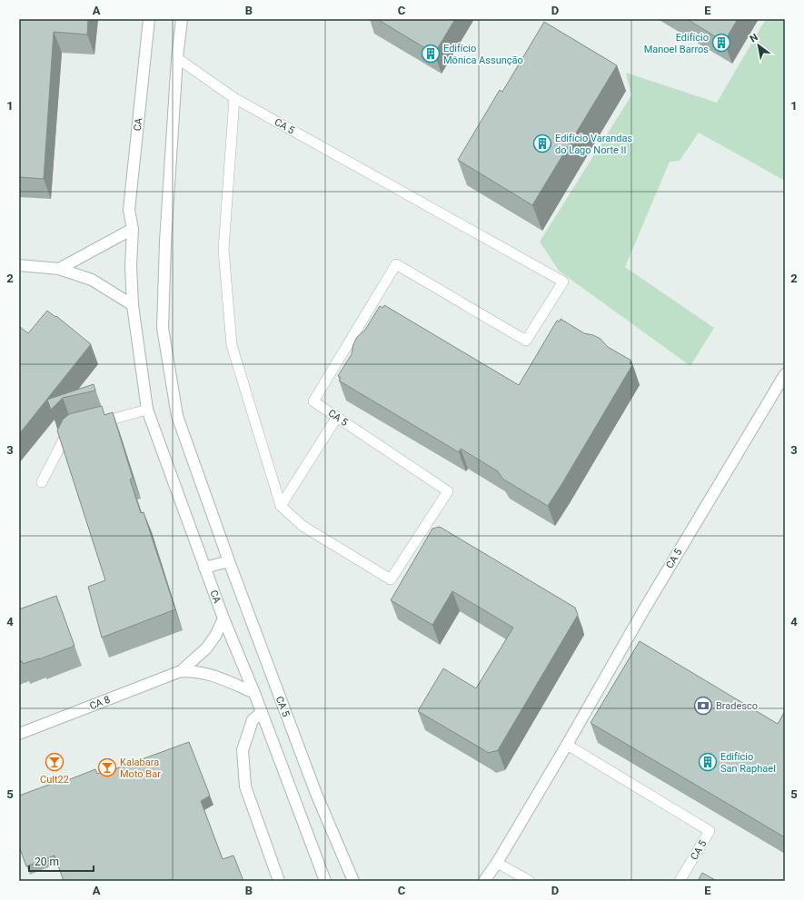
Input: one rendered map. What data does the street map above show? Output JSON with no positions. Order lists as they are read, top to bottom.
{
  "streets": {
    "street": ["CA", "CA 5", "CA 8"]
  },
  "crossings": [
    ["CA", "CA 8"]
  ],
  "places": {
    "building": [
      "Edifício Manoel Barros",
      "Edifício Mônica Assunção",
      "Edifício Varandas do Lago Norte II",
      "Edifício San Raphael"
    ],
    "bank": ["Bradesco"],
    "bar": ["Cult22", "Kalabara Moto Bar"]
  },
  "scale_bar": "20 m",
  "north": "top left",
  "grid": {
    "columns": [
      "A",
      "B",
      "C",
      "D",
      "E"
    ],
    "rows": [
      "1",
      "2",
      "3",
      "4",
      "5"
    ]
  }
}
